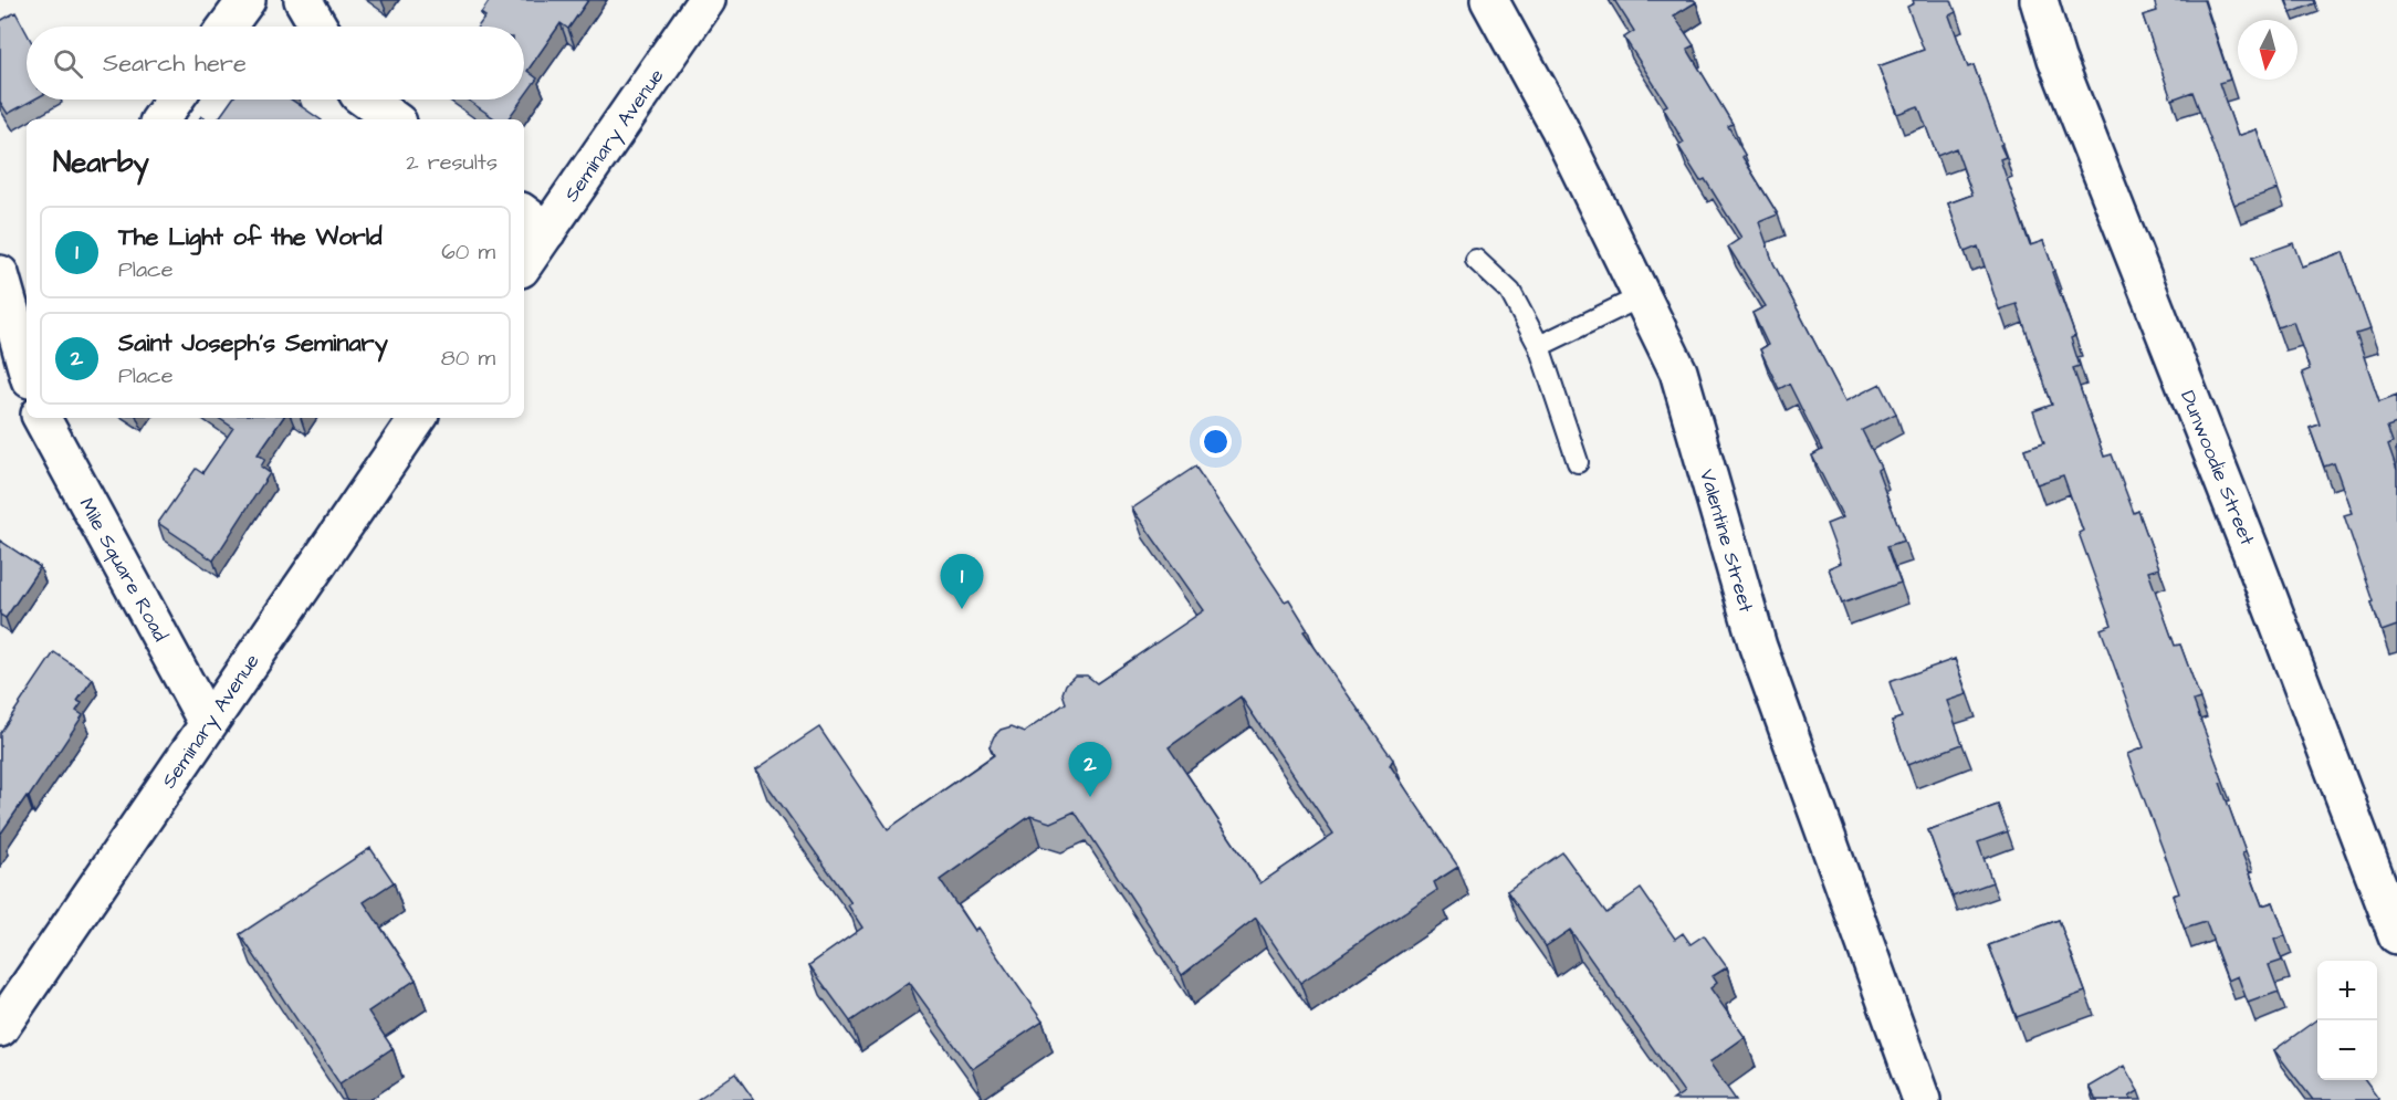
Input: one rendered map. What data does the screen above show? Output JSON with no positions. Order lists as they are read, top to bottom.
{
  "streets": {
    "street": [
      "Seminary Avenue",
      "Dunwoodie Street",
      "Valentine Street",
      "Mile Square Road"
    ]
  },
  "crossings": [
    ["Seminary Avenue", "Mile Square Road"]
  ],
  "north": "bottom",
  "page": {
    "search": "Search here",
    "heading": ["Nearby", "2 results"],
    "list": [
      {
        "mark": "1",
        "name": "The Light of the World",
        "note": "Place",
        "value": "60 m"
      },
      {
        "mark": "2",
        "name": "Saint Joseph's Seminary",
        "note": "Place",
        "value": "80 m"
      }
    ],
    "pins": ["1", "2"],
    "map_buttons": ["+", "−"]
  }
}
